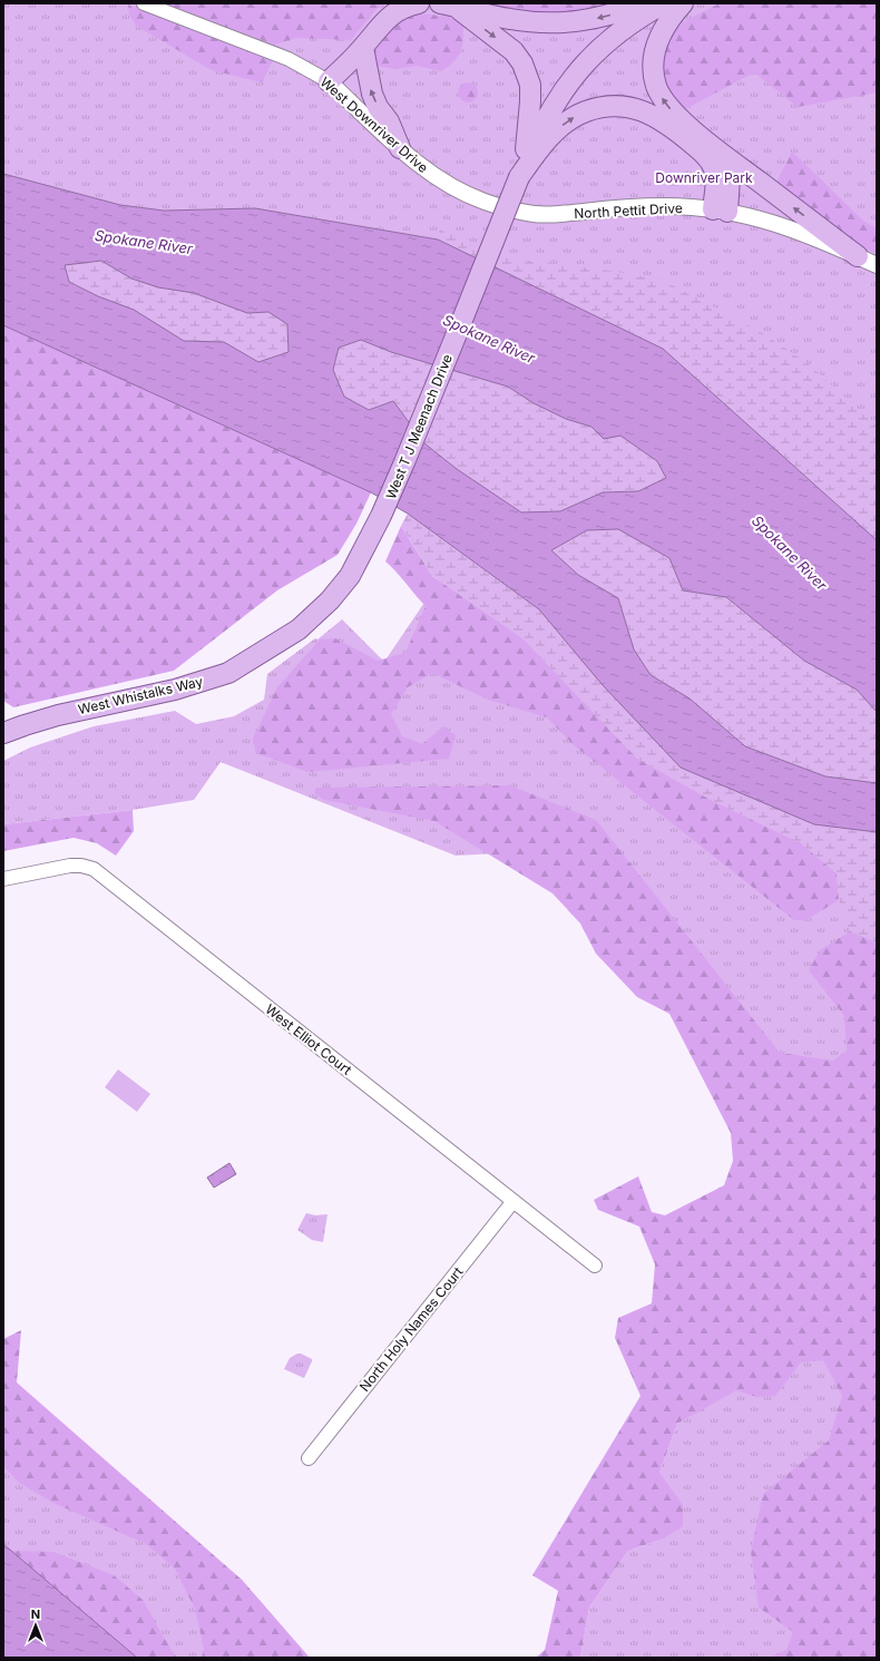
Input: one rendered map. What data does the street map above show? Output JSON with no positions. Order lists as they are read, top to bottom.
{
  "streets": {
    "main road": ["West T J Meenach Drive", "West Whistalks Way"],
    "street": [
      "West Downriver Drive",
      "North Pettit Drive",
      "West Elliot Court",
      "North Holy Names Court"
    ]
  },
  "crossings": [
    ["West Downriver Drive", "North Pettit Drive"],
    ["West T J Meenach Drive", "West Whistalks Way"],
    ["West Elliot Court", "North Holy Names Court"]
  ],
  "water": ["Spokane River"],
  "parks": ["Downriver Park"],
  "north": "top"
}
